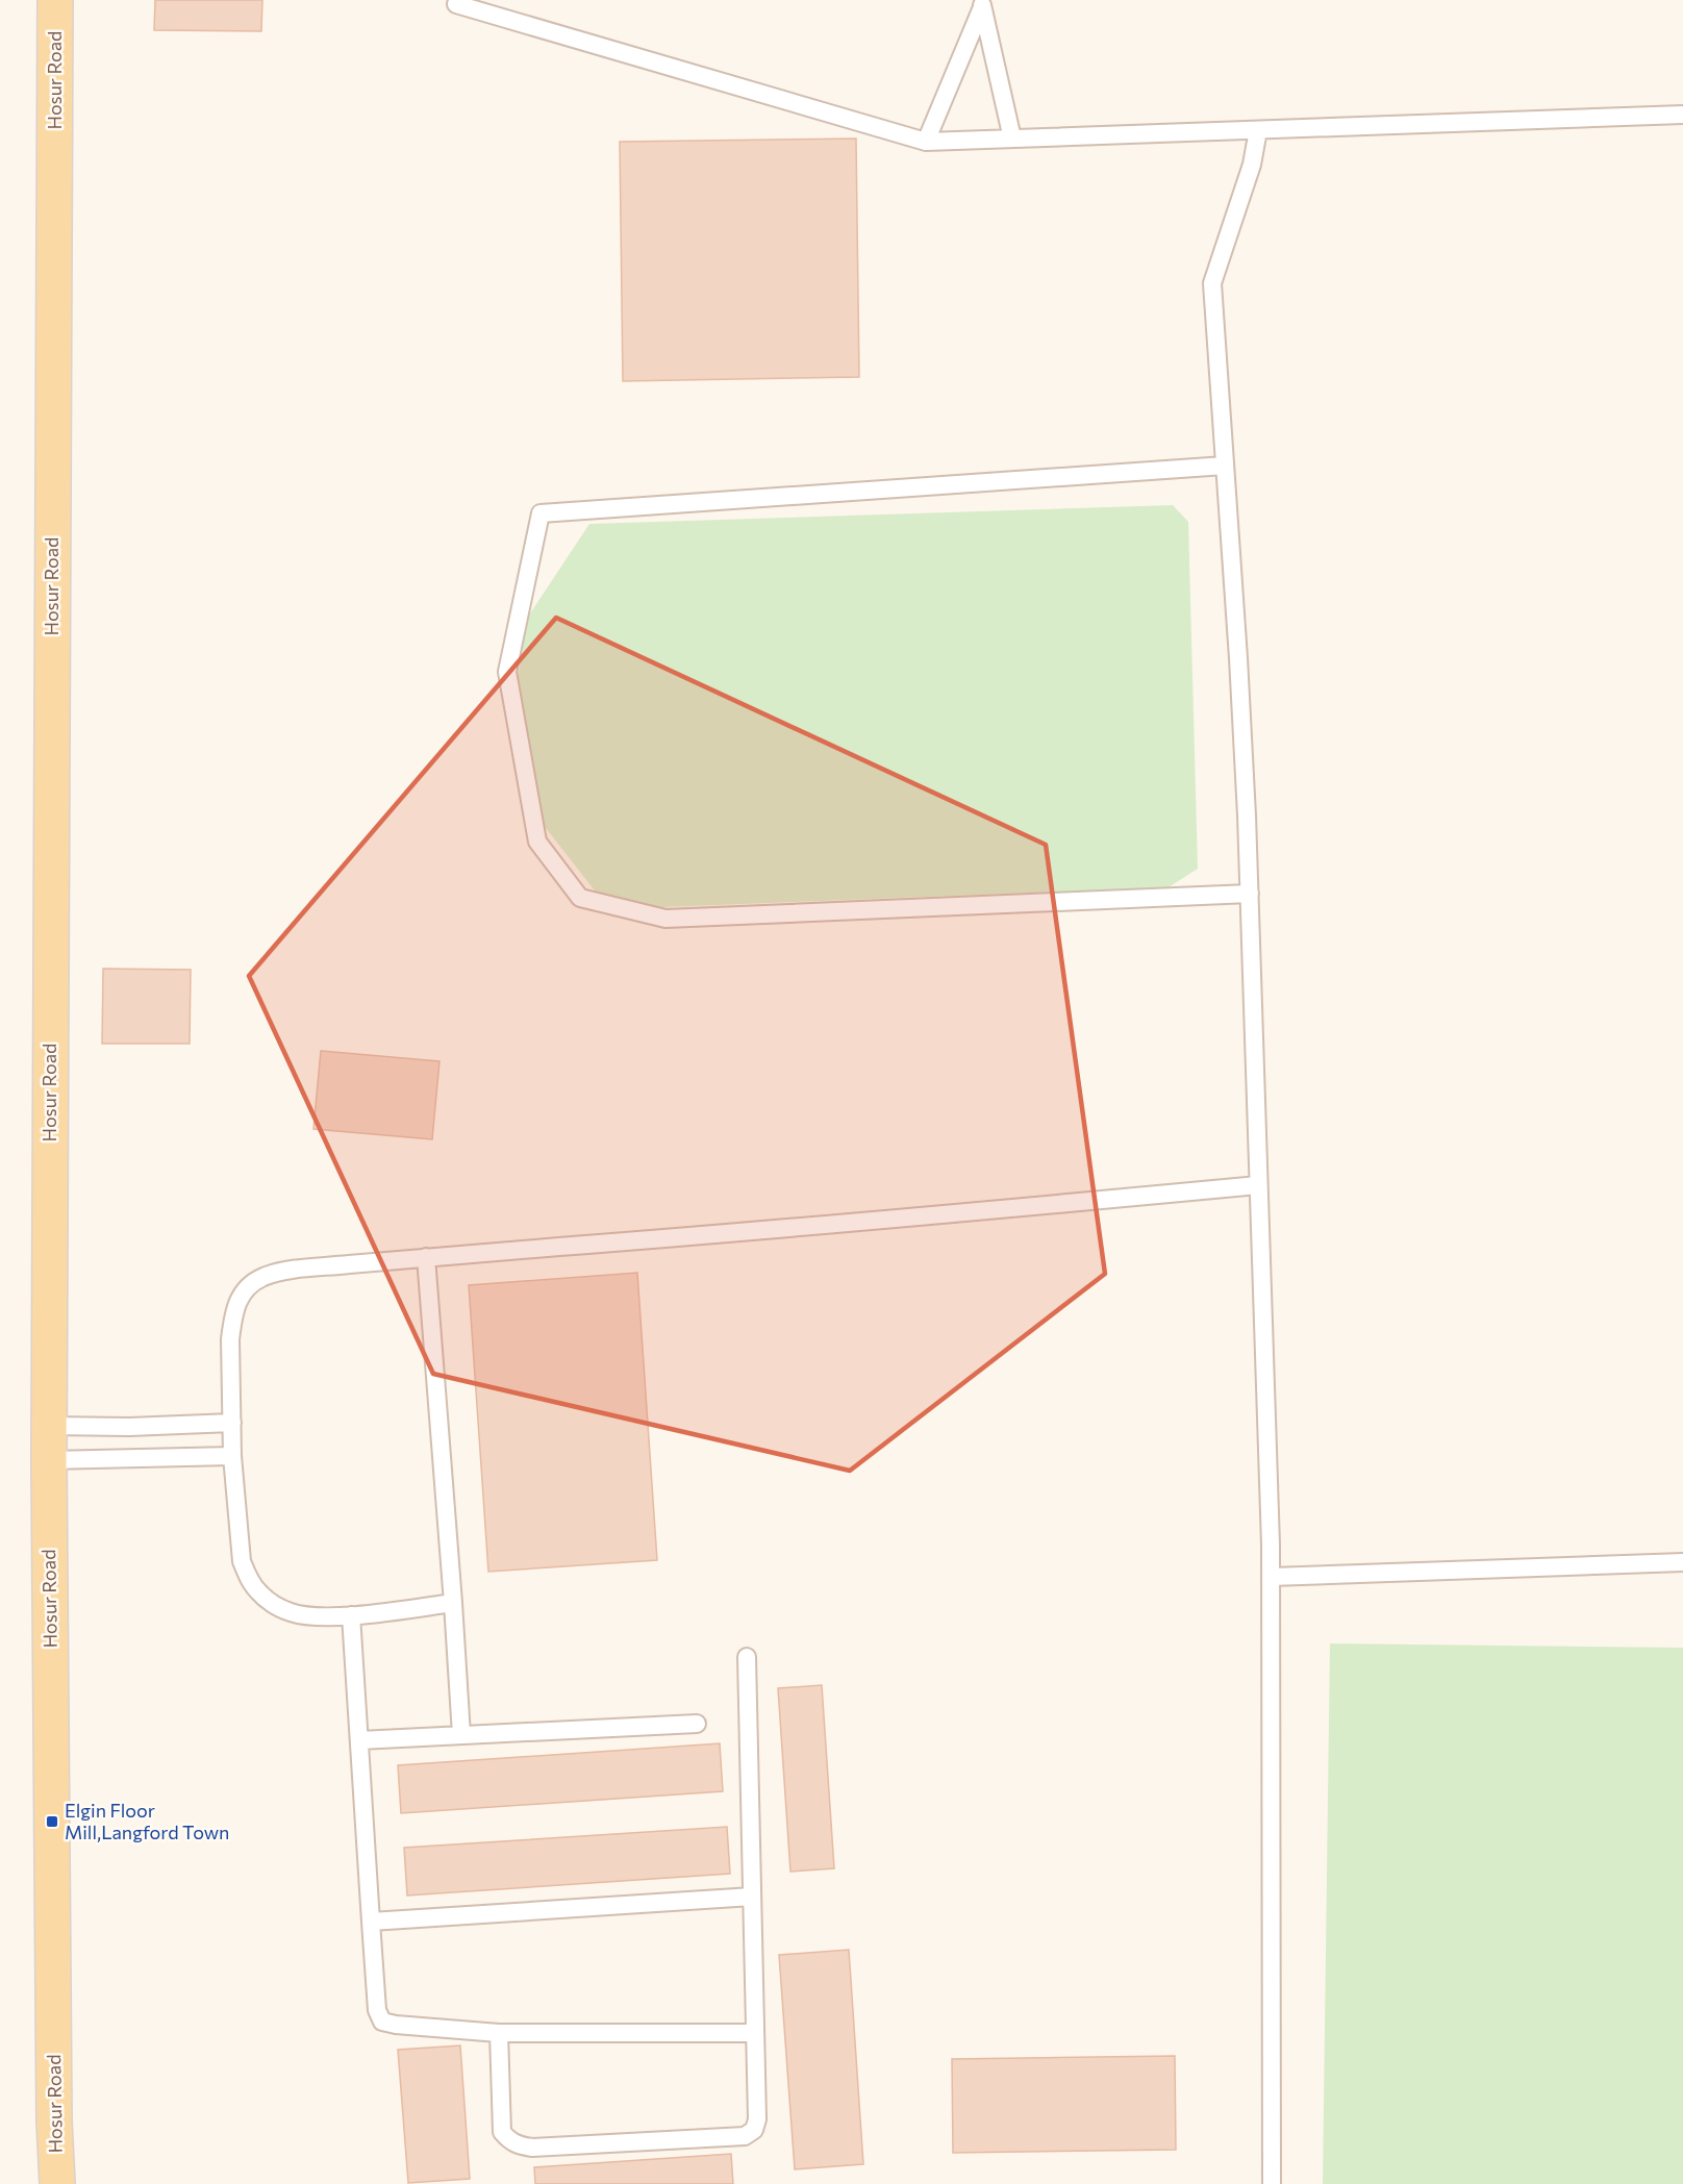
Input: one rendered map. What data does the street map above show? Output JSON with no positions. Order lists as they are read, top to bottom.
{
  "streets": {
    "main road": ["Hosur Road"]
  },
  "places": {
    "transit": ["Elgin Floor Mill,Langford Town"]
  }
}
